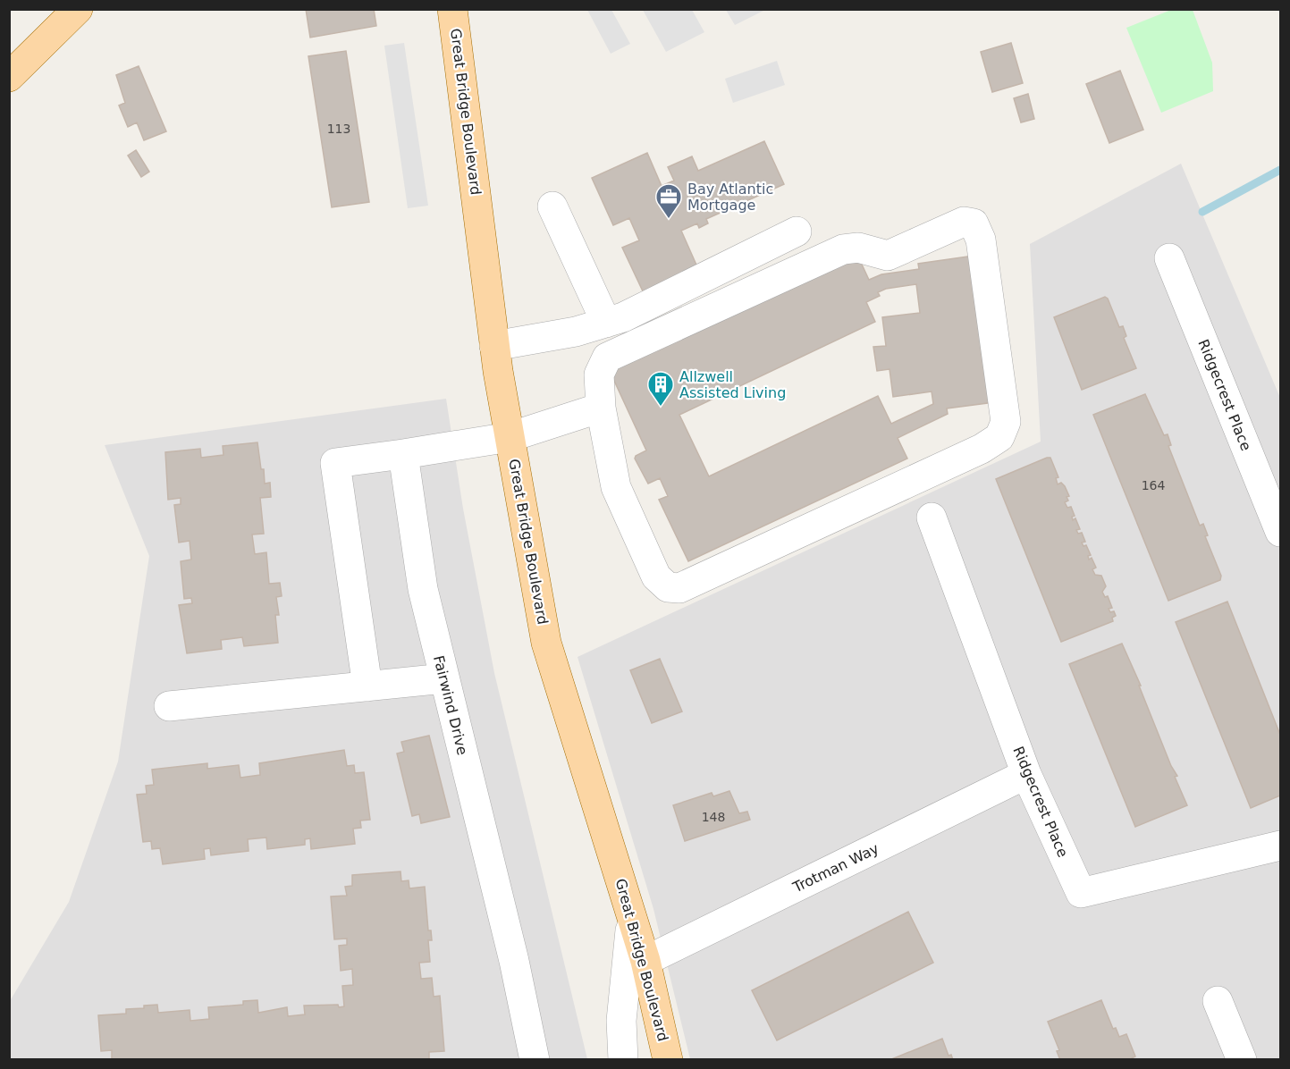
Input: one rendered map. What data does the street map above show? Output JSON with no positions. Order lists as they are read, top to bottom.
{
  "streets": {
    "main road": ["Great Bridge Boulevard"],
    "street": ["Ridgecrest Place", "Fairwind Drive", "Trotman Way"]
  },
  "crossings": [
    ["Great Bridge Boulevard", "Trotman Way"],
    ["Ridgecrest Place", "Trotman Way"]
  ],
  "places": {
    "office": ["Bay Atlantic Mortgage"],
    "building": ["Allzwell Assisted Living"]
  },
  "house_numbers": ["113", "164", "148"]
}
